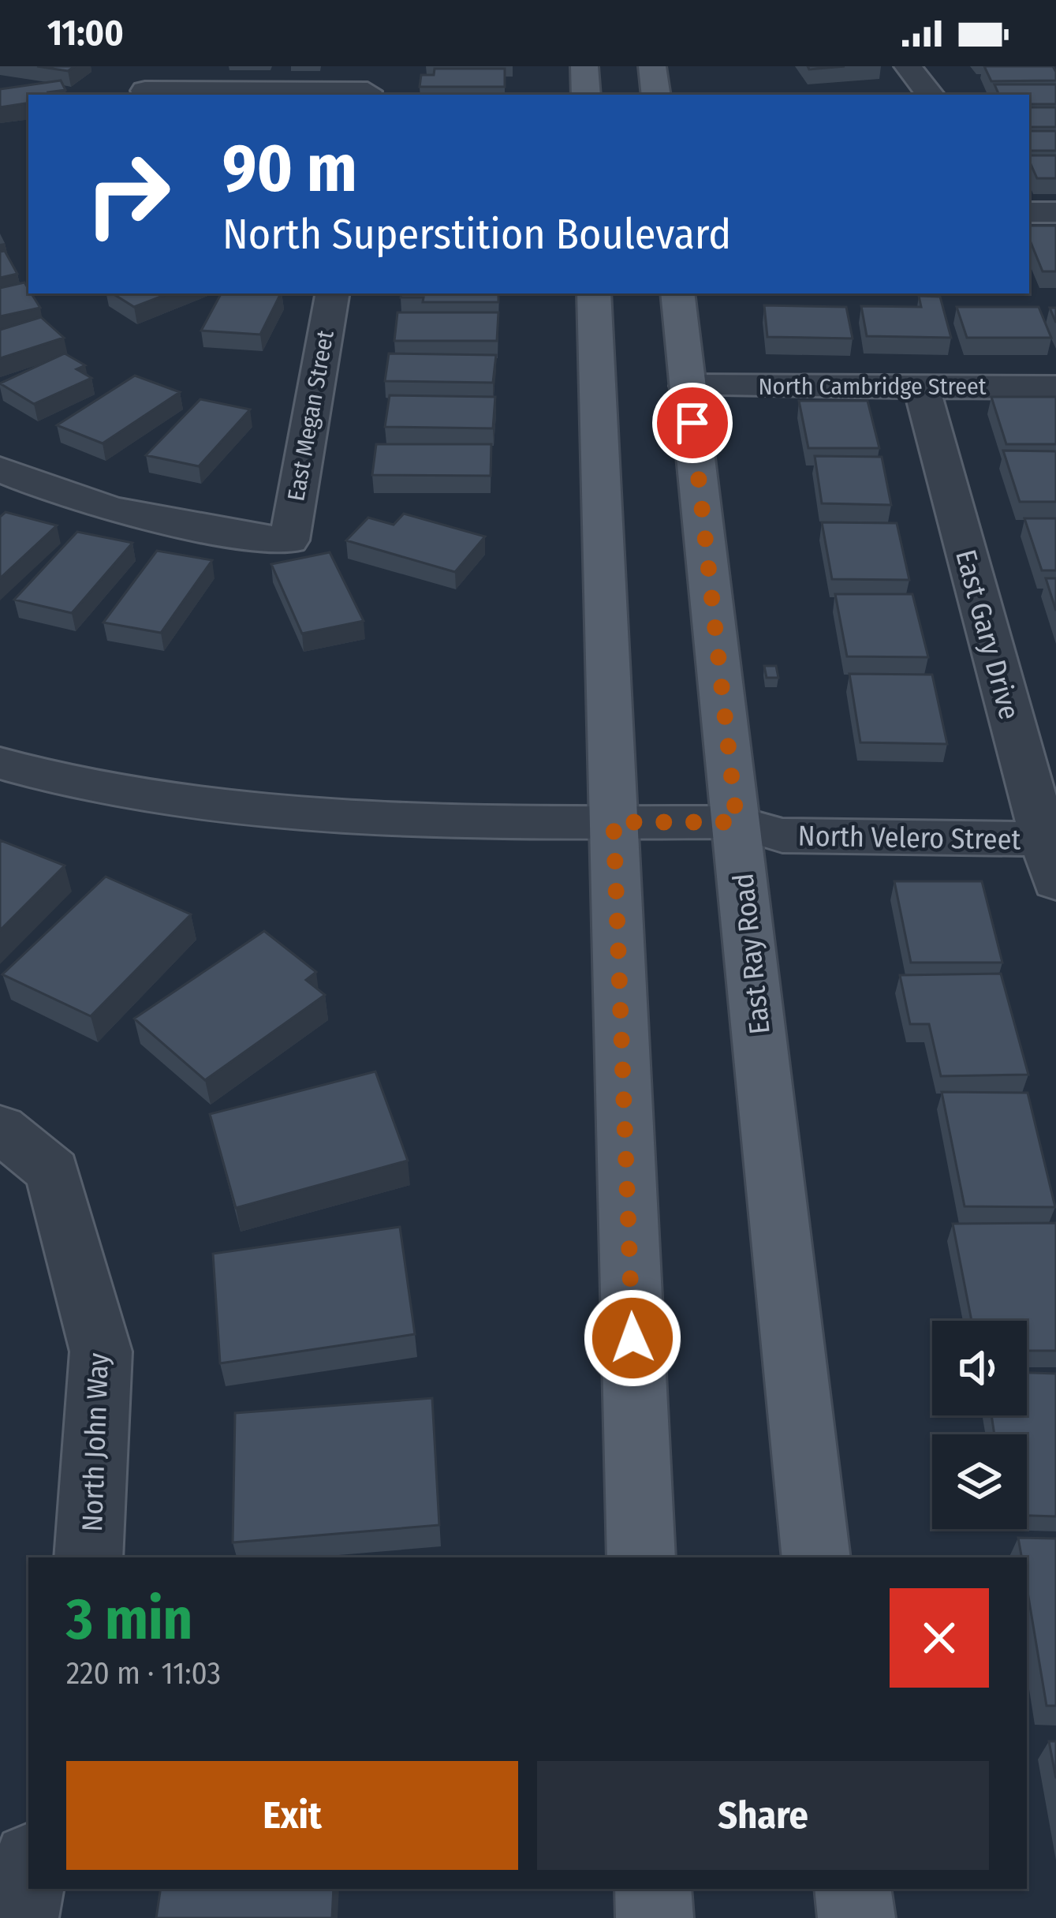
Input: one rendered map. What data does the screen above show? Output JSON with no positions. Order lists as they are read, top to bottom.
{
  "streets": {
    "main road": ["East Ray Road"],
    "street": [
      "North Cambridge Street",
      "East Megan Street",
      "East Gary Drive",
      "North Velero Street",
      "North John Way"
    ]
  },
  "crossings": [
    ["North Cambridge Street", "East Gary Drive"],
    ["North Cambridge Street", "East Ray Road"],
    ["East Gary Drive", "North Velero Street"],
    ["North Velero Street", "East Ray Road"]
  ],
  "page": {
    "status": "11:00",
    "turn": ["90 m", "North Superstition Boulevard"],
    "heading": ["3 min", "220 m · 11:03"],
    "buttons": ["Exit", "Share"]
  }
}
